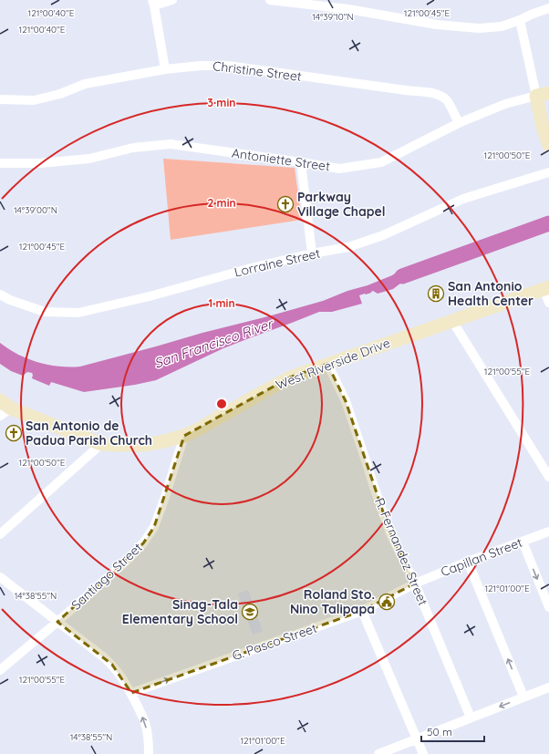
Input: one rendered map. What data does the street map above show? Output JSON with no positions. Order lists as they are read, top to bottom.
{
  "streets": {
    "street": [
      "Christine Street",
      "Antoniette Street",
      "Lorraine Street",
      "West Riverside Drive",
      "R. Fernandez Street",
      "Capillan Street",
      "Santiago Street",
      "G. Pasco Street"
    ]
  },
  "crossings": [
    ["Christine Street", "Antoniette Street"],
    ["West Riverside Drive", "R. Fernandez Street"],
    ["West Riverside Drive", "Santiago Street"],
    ["R. Fernandez Street", "Capillan Street"],
    ["R. Fernandez Street", "G. Pasco Street"],
    ["Capillan Street", "G. Pasco Street"]
  ],
  "one_way": ["G. Pasco Street"],
  "water": ["San Francisco River"],
  "places": {
    "church": ["Parkway Village Chapel", "San Antonio de Padua Parish Church"],
    "building": ["San Antonio Health Center"],
    "public building": ["Roland Sto. Nino Talipapa"],
    "school or university": ["Sinag-Tala Elementary School"]
  },
  "scale_bar": "50 m",
  "coordinates": [
    "121°00'40\"E",
    "121°00'45\"E",
    "14°39'10\"N",
    "121°00'50\"E",
    "14°39'00\"N",
    "121°00'55\"E",
    "121°01'00\"E",
    "14°38'55\"N"
  ],
  "rings": ["3 min", "2 min", "1 min"]
}
